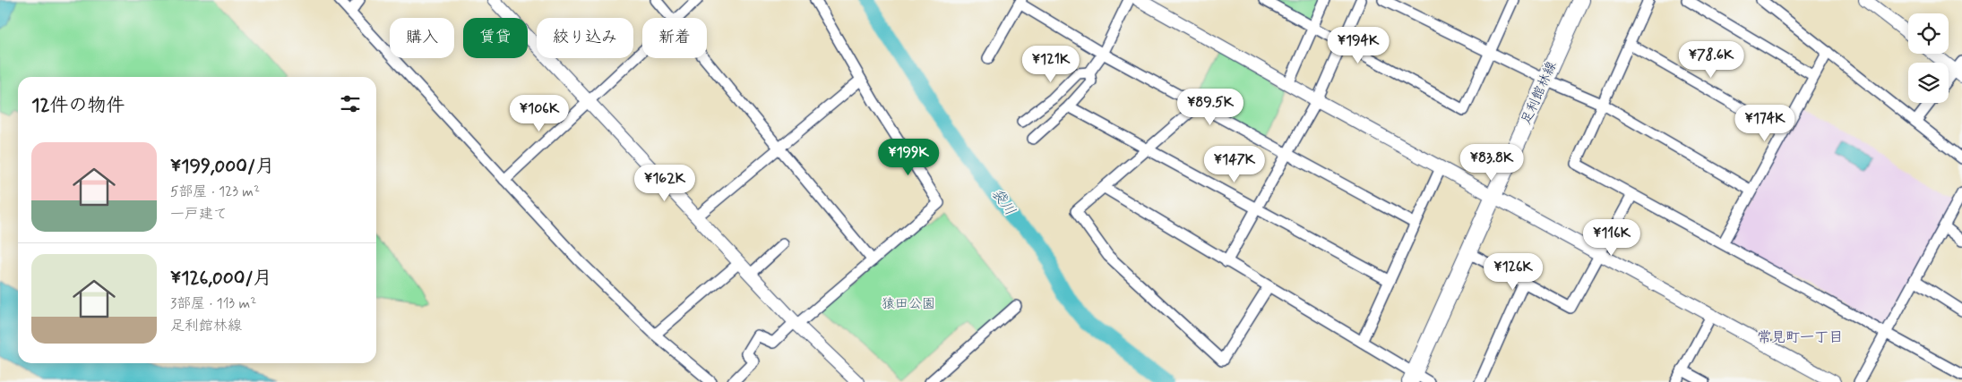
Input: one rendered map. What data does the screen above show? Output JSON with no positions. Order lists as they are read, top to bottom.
{
  "streets": {
    "main road": ["足利館林線"]
  },
  "districts": ["常見町一丁目"],
  "water": ["袋川"],
  "parks": ["猿田公園"],
  "page": {
    "chip": [
      "購入",
      "賃貸",
      "絞り込み",
      "新着"
    ],
    "price": [
      "¥194K",
      "¥78.6K",
      "¥121K",
      "¥89.5K",
      "¥106K",
      "¥174K",
      "¥199K",
      "¥83.8K",
      "¥147K",
      "¥162K",
      "¥116K",
      "¥126K"
    ],
    "heading": "12件の物件",
    "list": [
      {
        "name": "¥199,000/月",
        "note": "5部屋 · 123 m² · 一戸建て"
      },
      {
        "name": "¥126,000/月",
        "note": "3部屋 · 113 m² · 足利館林線"
      }
    ]
  }
}
